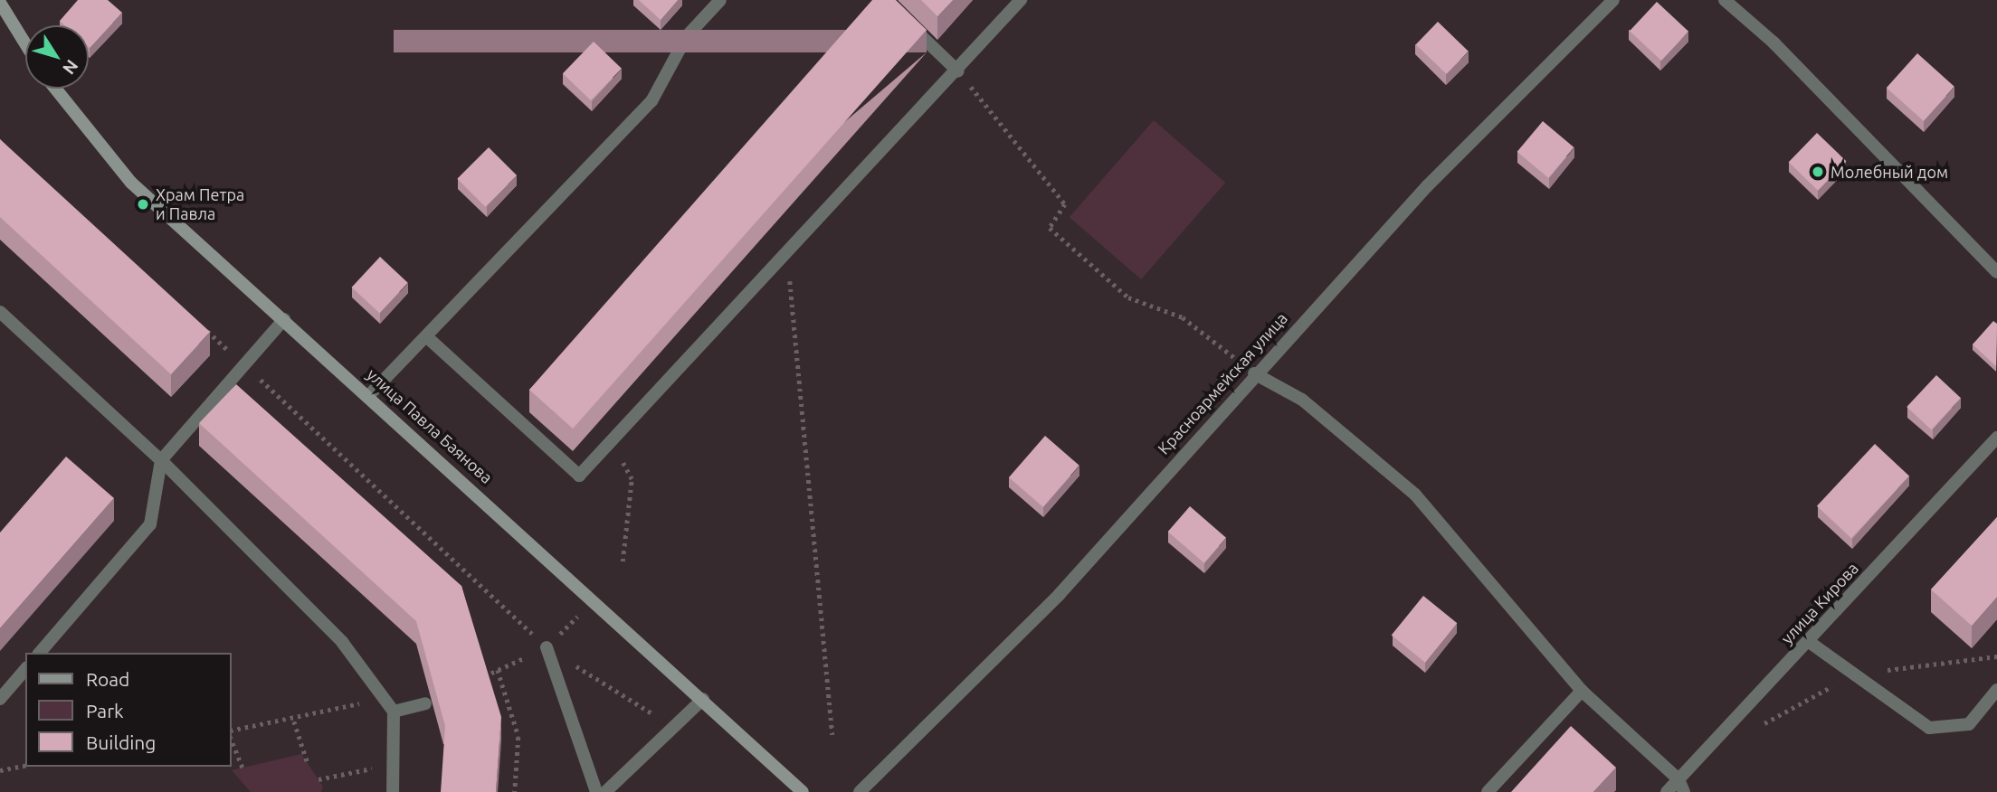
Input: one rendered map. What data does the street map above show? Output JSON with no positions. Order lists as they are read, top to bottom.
{
  "streets": {
    "main road": ["улица Павла Баянова"],
    "street": ["Красноармейская улица", "улица Кирова"]
  },
  "places": ["Молебный дом", "Храм Петра и Павла"],
  "legend": ["Road", "Park", "Building"],
  "north": "bottom right"
}
